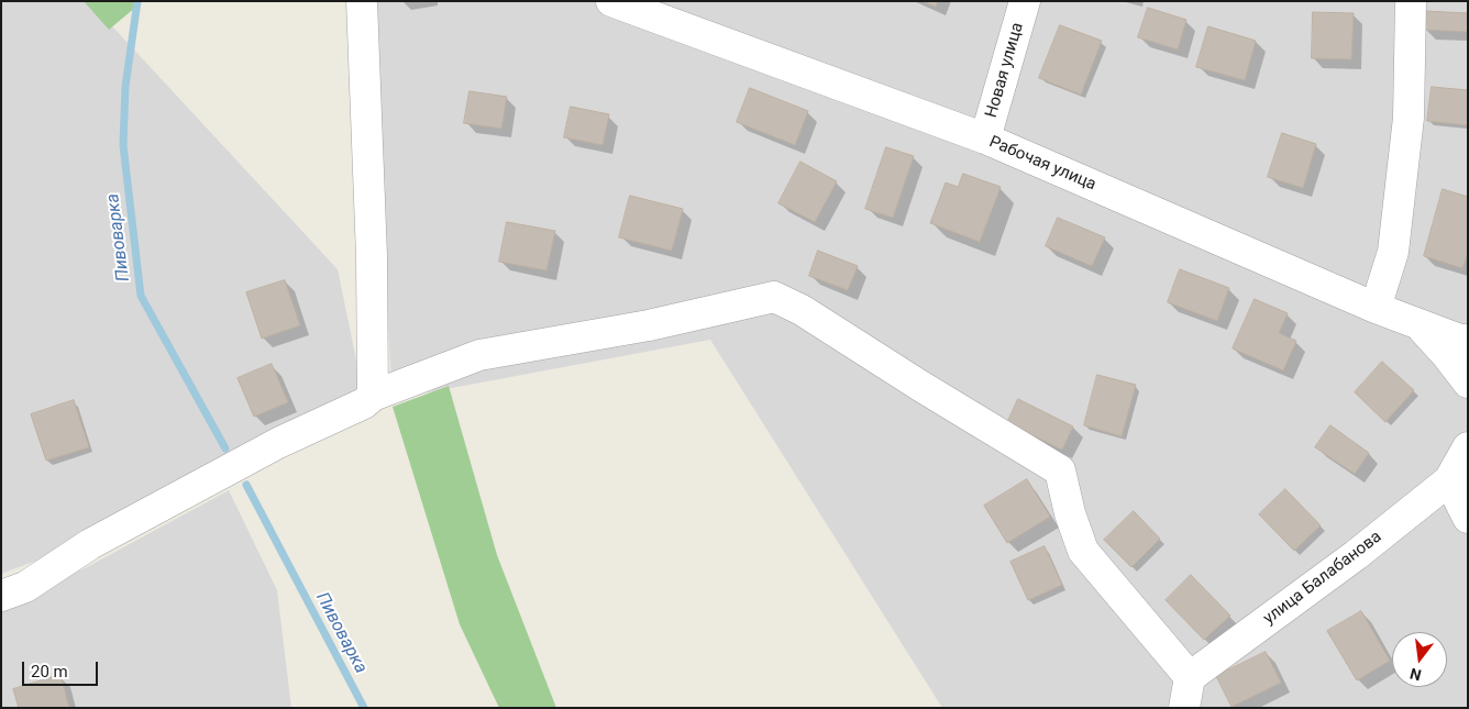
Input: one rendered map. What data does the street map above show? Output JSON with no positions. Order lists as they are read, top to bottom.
{
  "streets": {
    "street": ["Новая улица", "Рабочая улица", "улица Балабанова"]
  },
  "crossings": [
    ["Новая улица", "Рабочая улица"]
  ],
  "water": ["Пивоварка"],
  "scale_bar": "20 m",
  "north": "bottom"
}
